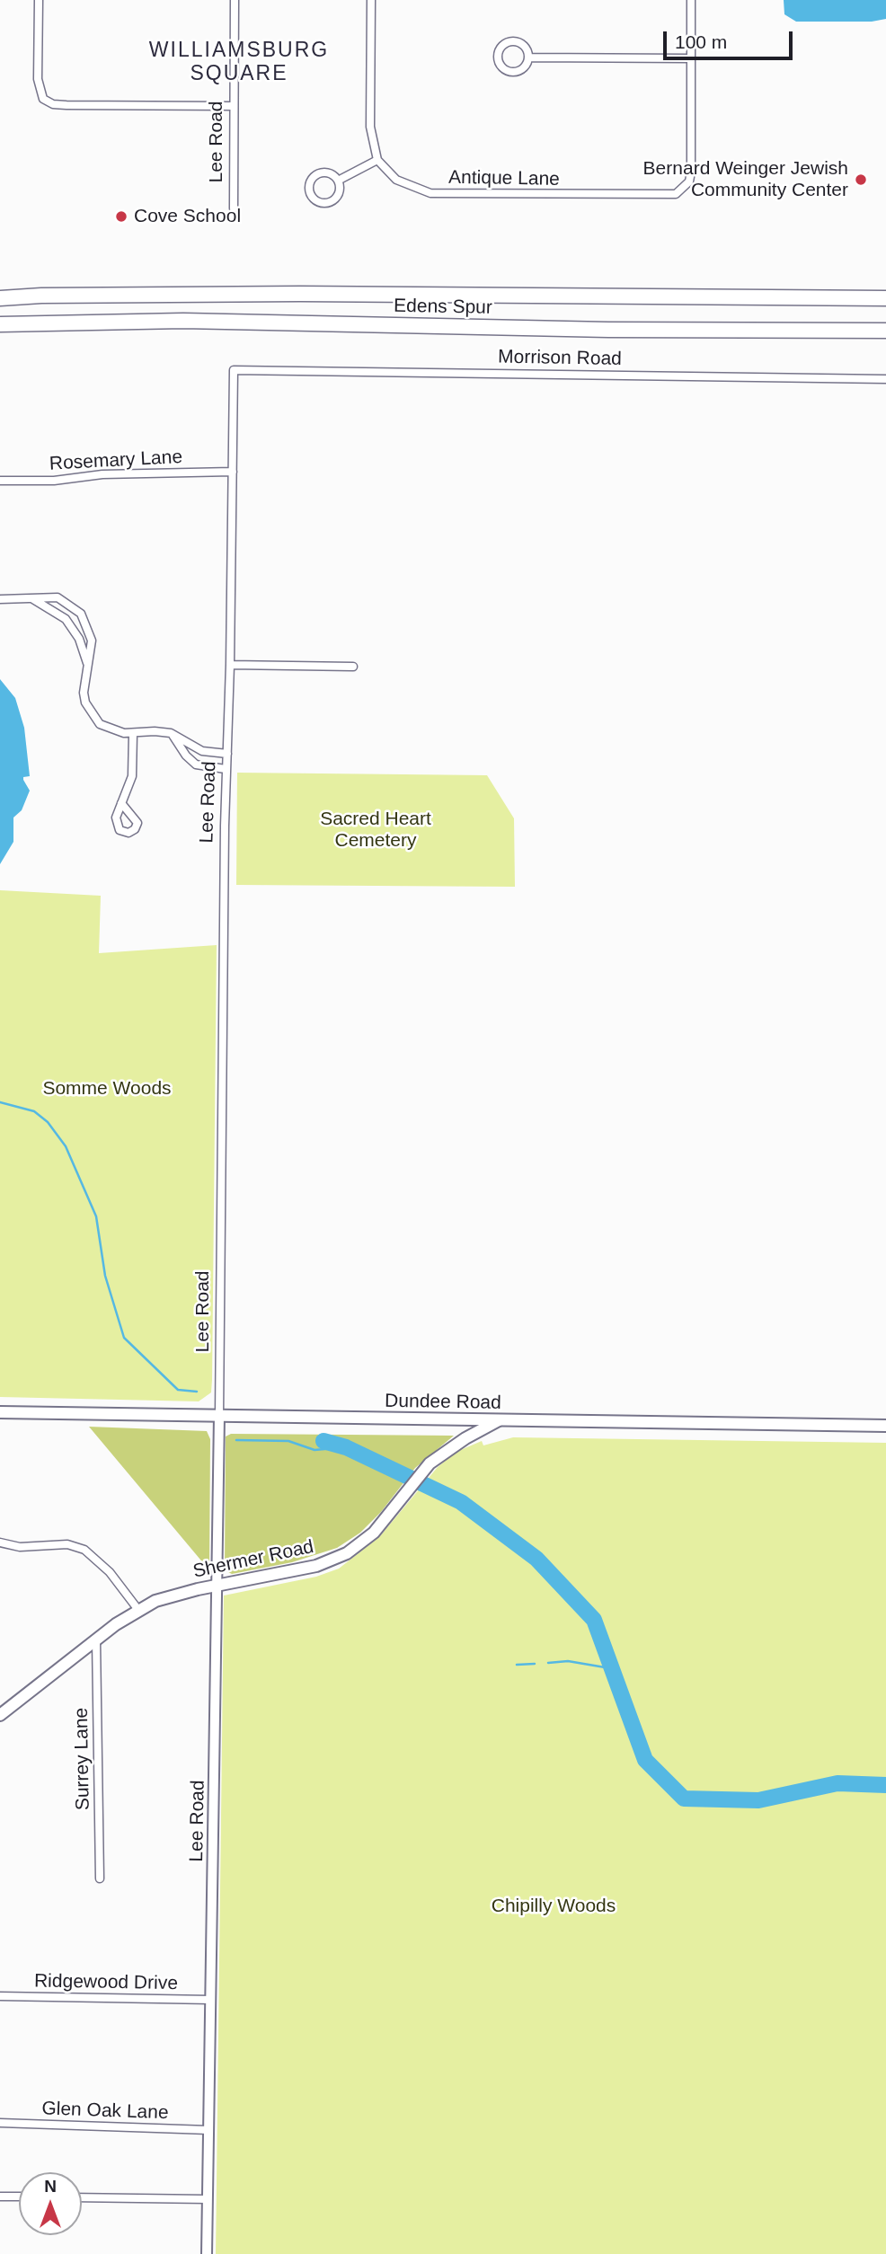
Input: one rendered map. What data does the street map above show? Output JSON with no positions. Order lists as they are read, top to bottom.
{
  "streets": {
    "highway": ["Edens Spur"],
    "main road": ["Dundee Road", "Shermer Road"],
    "street": [
      "Lee Road",
      "Antique Lane",
      "Morrison Road",
      "Rosemary Lane",
      "Surrey Lane",
      "Ridgewood Drive",
      "Glen Oak Lane"
    ]
  },
  "crossings": [
    ["Lee Road", "Morrison Road"],
    ["Lee Road", "Rosemary Lane"],
    ["Lee Road", "Dundee Road"],
    ["Lee Road", "Shermer Road"],
    ["Lee Road", "Ridgewood Drive"],
    ["Lee Road", "Glen Oak Lane"],
    ["Dundee Road", "Shermer Road"],
    ["Shermer Road", "Surrey Lane"]
  ],
  "districts": ["WILLIAMSBURG SQUARE"],
  "parks": ["Sacred Heart Cemetery", "Somme Woods", "Chipilly Woods"],
  "places": ["Bernard Weinger Jewish Community Center", "Cove School"],
  "scale_bar": "100 m",
  "north": "top"
}
